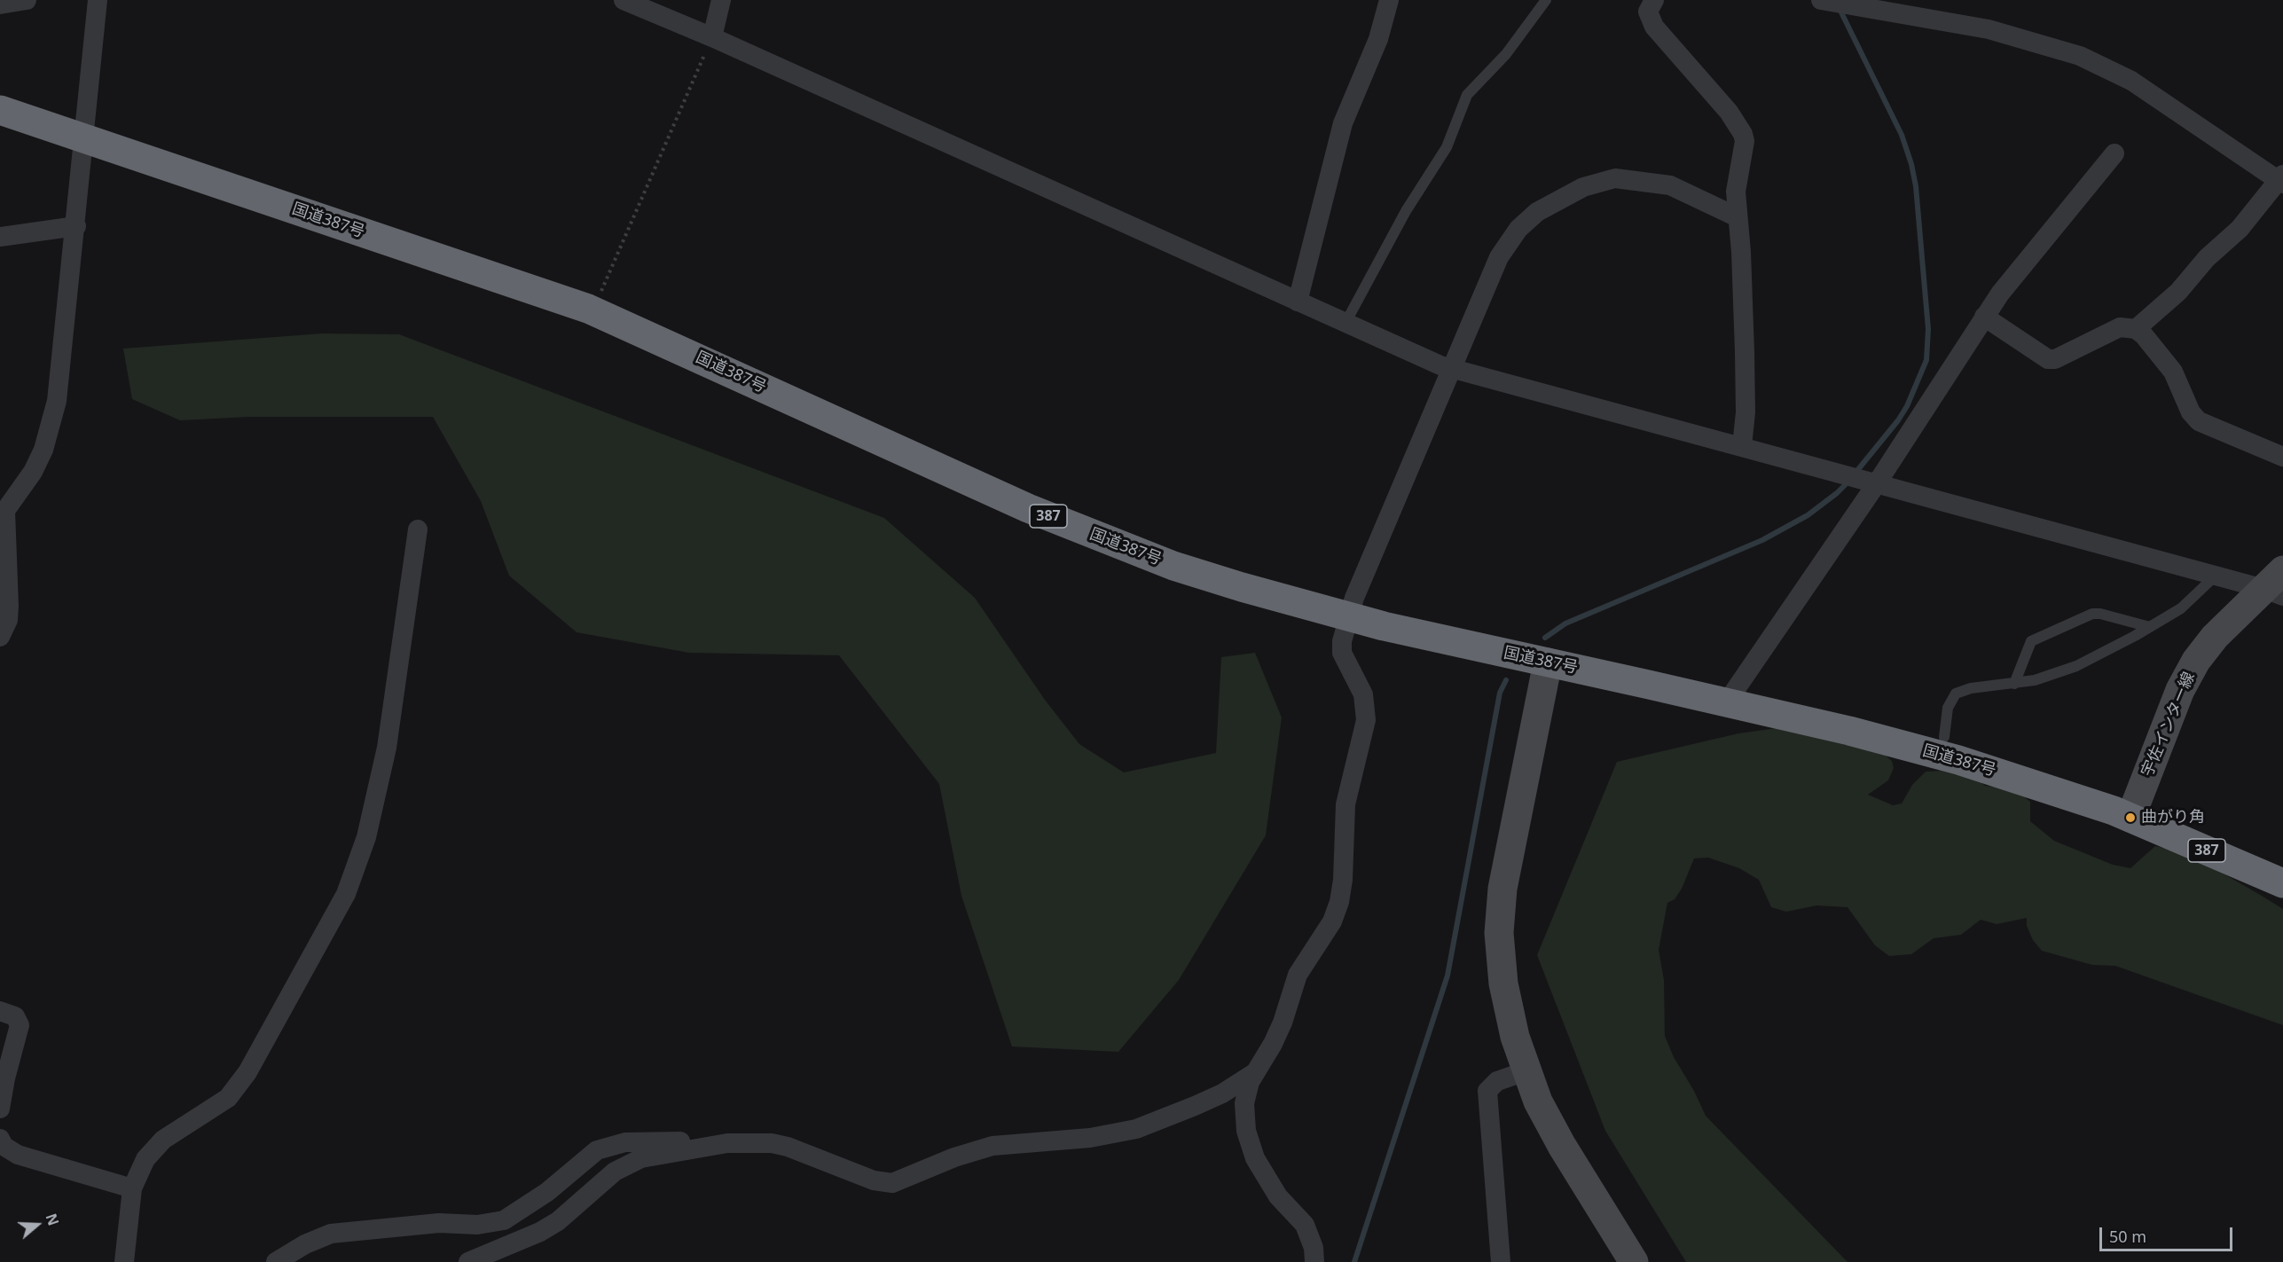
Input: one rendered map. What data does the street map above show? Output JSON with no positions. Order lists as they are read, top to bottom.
{
  "streets": {
    "highway": ["国道387号", "387"],
    "street": ["宇佐インター線"]
  },
  "crossings": [
    ["国道387号", "宇佐インター線"]
  ],
  "places": ["曲がり角"],
  "scale_bar": "50 m",
  "north": "right"
}
